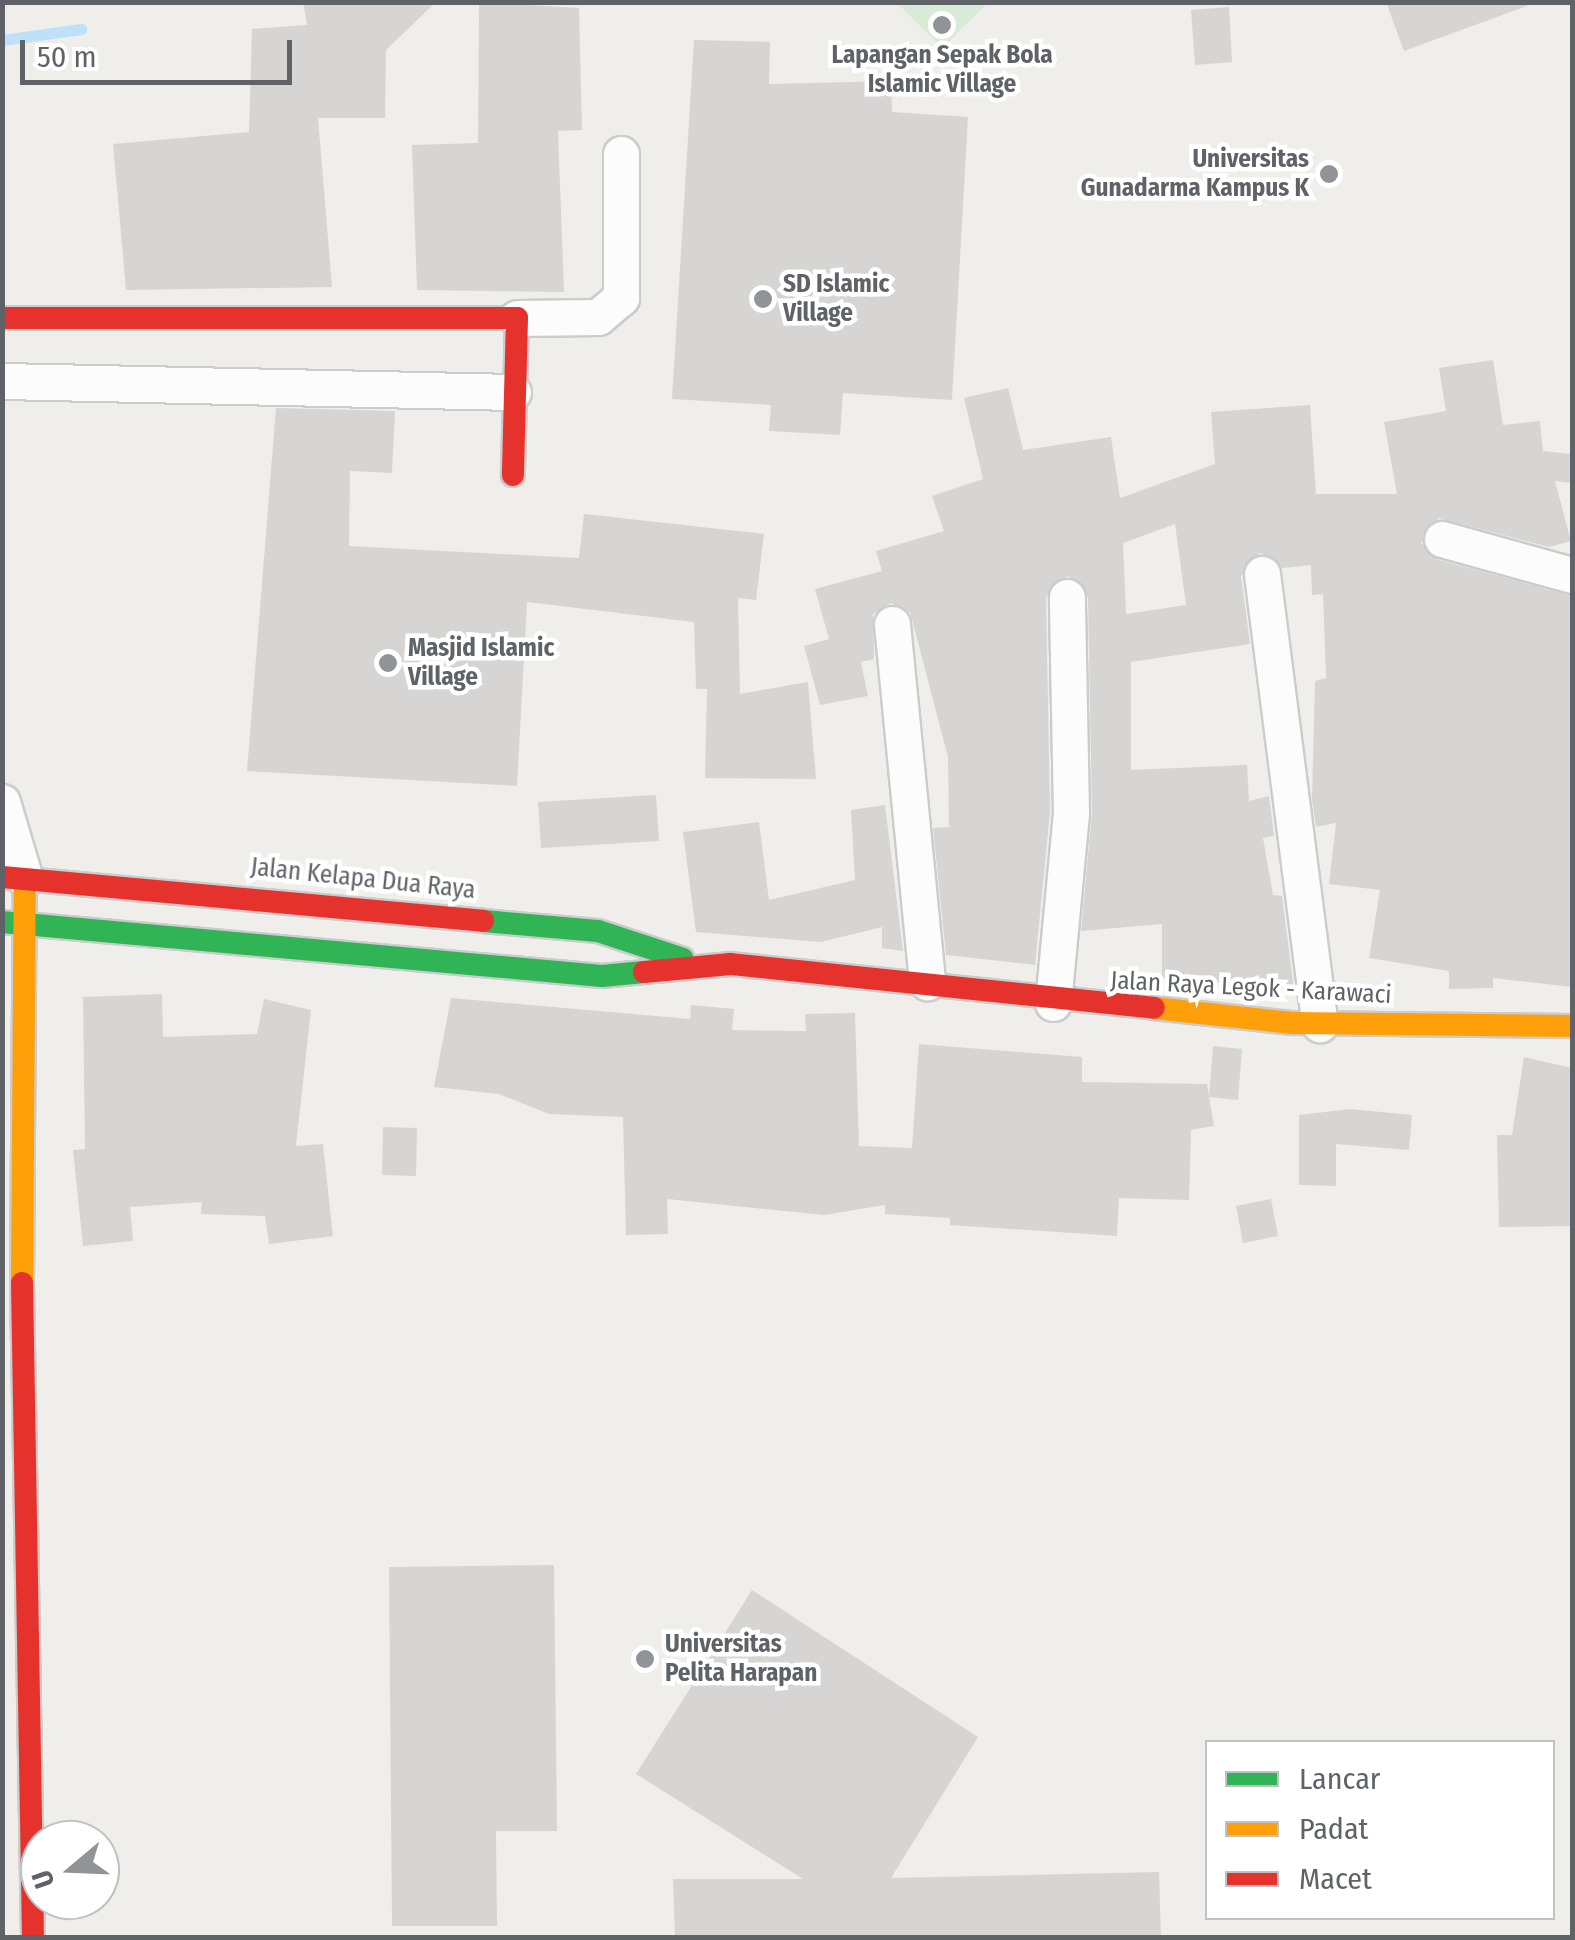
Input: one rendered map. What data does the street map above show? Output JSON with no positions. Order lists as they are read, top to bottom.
{
  "streets": {
    "main road": ["Jalan Kelapa Dua Raya", "Jalan Raya Legok - Karawaci"]
  },
  "crossings": [
    ["Jalan Kelapa Dua Raya", "Jalan Raya Legok - Karawaci"]
  ],
  "places": [
    "Lapangan Sepak Bola Islamic Village",
    "Universitas Gunadarma Kampus K",
    "SD Islamic Village",
    "Masjid Islamic Village",
    "Universitas Pelita Harapan"
  ],
  "legend": ["Lancar", "Padat", "Macet"],
  "scale_bar": "50 m",
  "north": "left"
}
